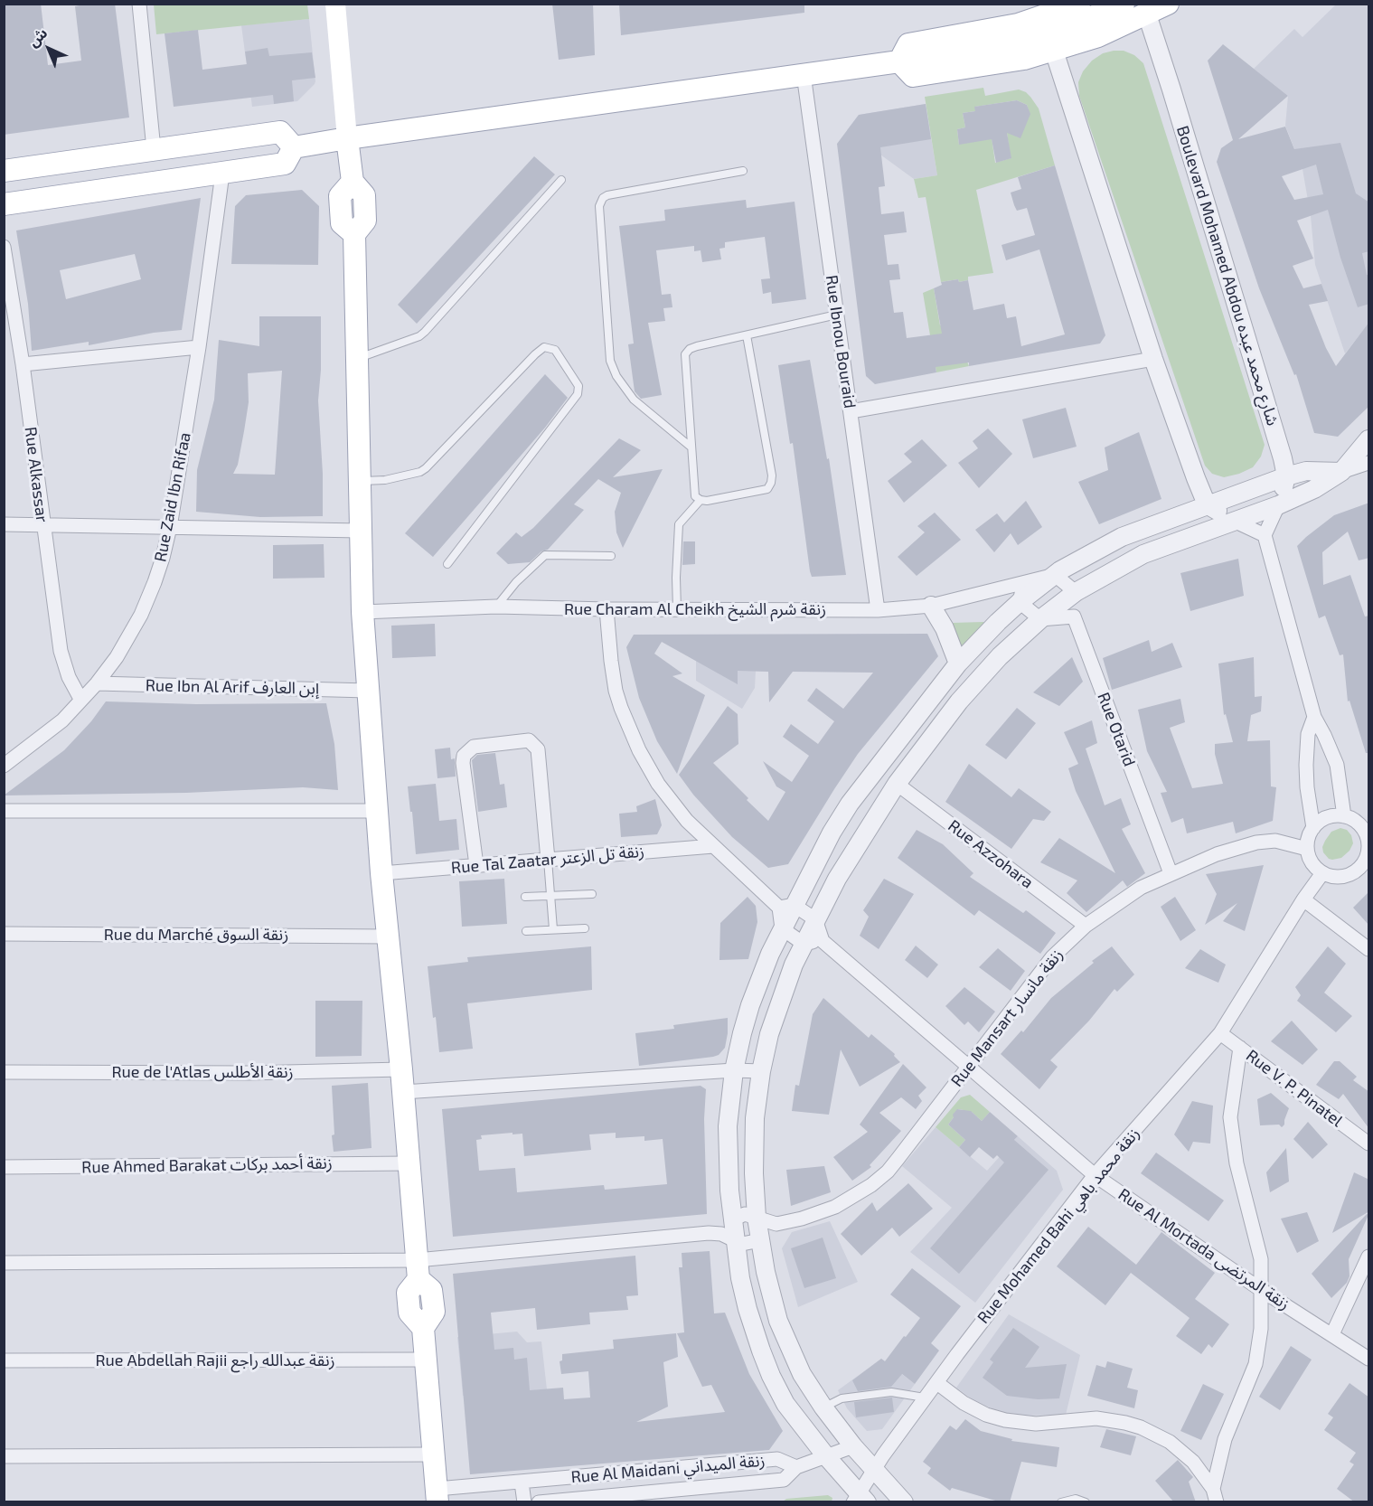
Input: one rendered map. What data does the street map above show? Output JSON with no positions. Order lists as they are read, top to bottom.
{
  "streets": {
    "street": [
      "Boulevard Mohamed Abdou شارع محمد عبده",
      "Rue Ibnou Bouraid",
      "Rue Alkassar",
      "Rue Zaid Ibn Rifaa",
      "Rue Charam Al Cheikh زنقة شرم الشيخ",
      "Rue Ibn Al Arif إبن العارف",
      "Rue Otarid",
      "Rue Azzohara",
      "Rue Tal Zaatar زنقة تل الزعتر",
      "Rue du Marché زنقة السوق",
      "Rue Mansart زنقة مانسار",
      "Rue de l'Atlas زنقة الأطلس",
      "Rue V. P. Pinatel",
      "Rue Ahmed Barakat زنقة أحمد بركات",
      "Rue Mohamed Bahi زنقة محمد باهي",
      "Rue Al Mortada زنقة المرتضى",
      "Rue Abdellah Rajii زنقة عبدالله راجع",
      "Rue Al Maidani زنقة الميداني"
    ]
  },
  "crossings": [
    ["Rue Ibnou Bouraid", "Rue Charam Al Cheikh زنقة شرم الشيخ"],
    ["Rue Alkassar", "Rue Zaid Ibn Rifaa"],
    ["Rue Zaid Ibn Rifaa", "Rue Ibn Al Arif إبن العارف"],
    ["Rue Otarid", "Rue Mansart زنقة مانسار"],
    ["Rue Azzohara", "Rue Mansart زنقة مانسار"],
    ["Rue Mansart زنقة مانسار", "Rue Mohamed Bahi زنقة محمد باهي"],
    ["Rue Mansart زنقة مانسار", "Rue Al Mortada زنقة المرتضى"],
    ["Rue V. P. Pinatel", "Rue Mohamed Bahi زنقة محمد باهي"],
    ["Rue Mohamed Bahi زنقة محمد باهي", "Rue Al Mortada زنقة المرتضى"]
  ],
  "north": "top left"
}
